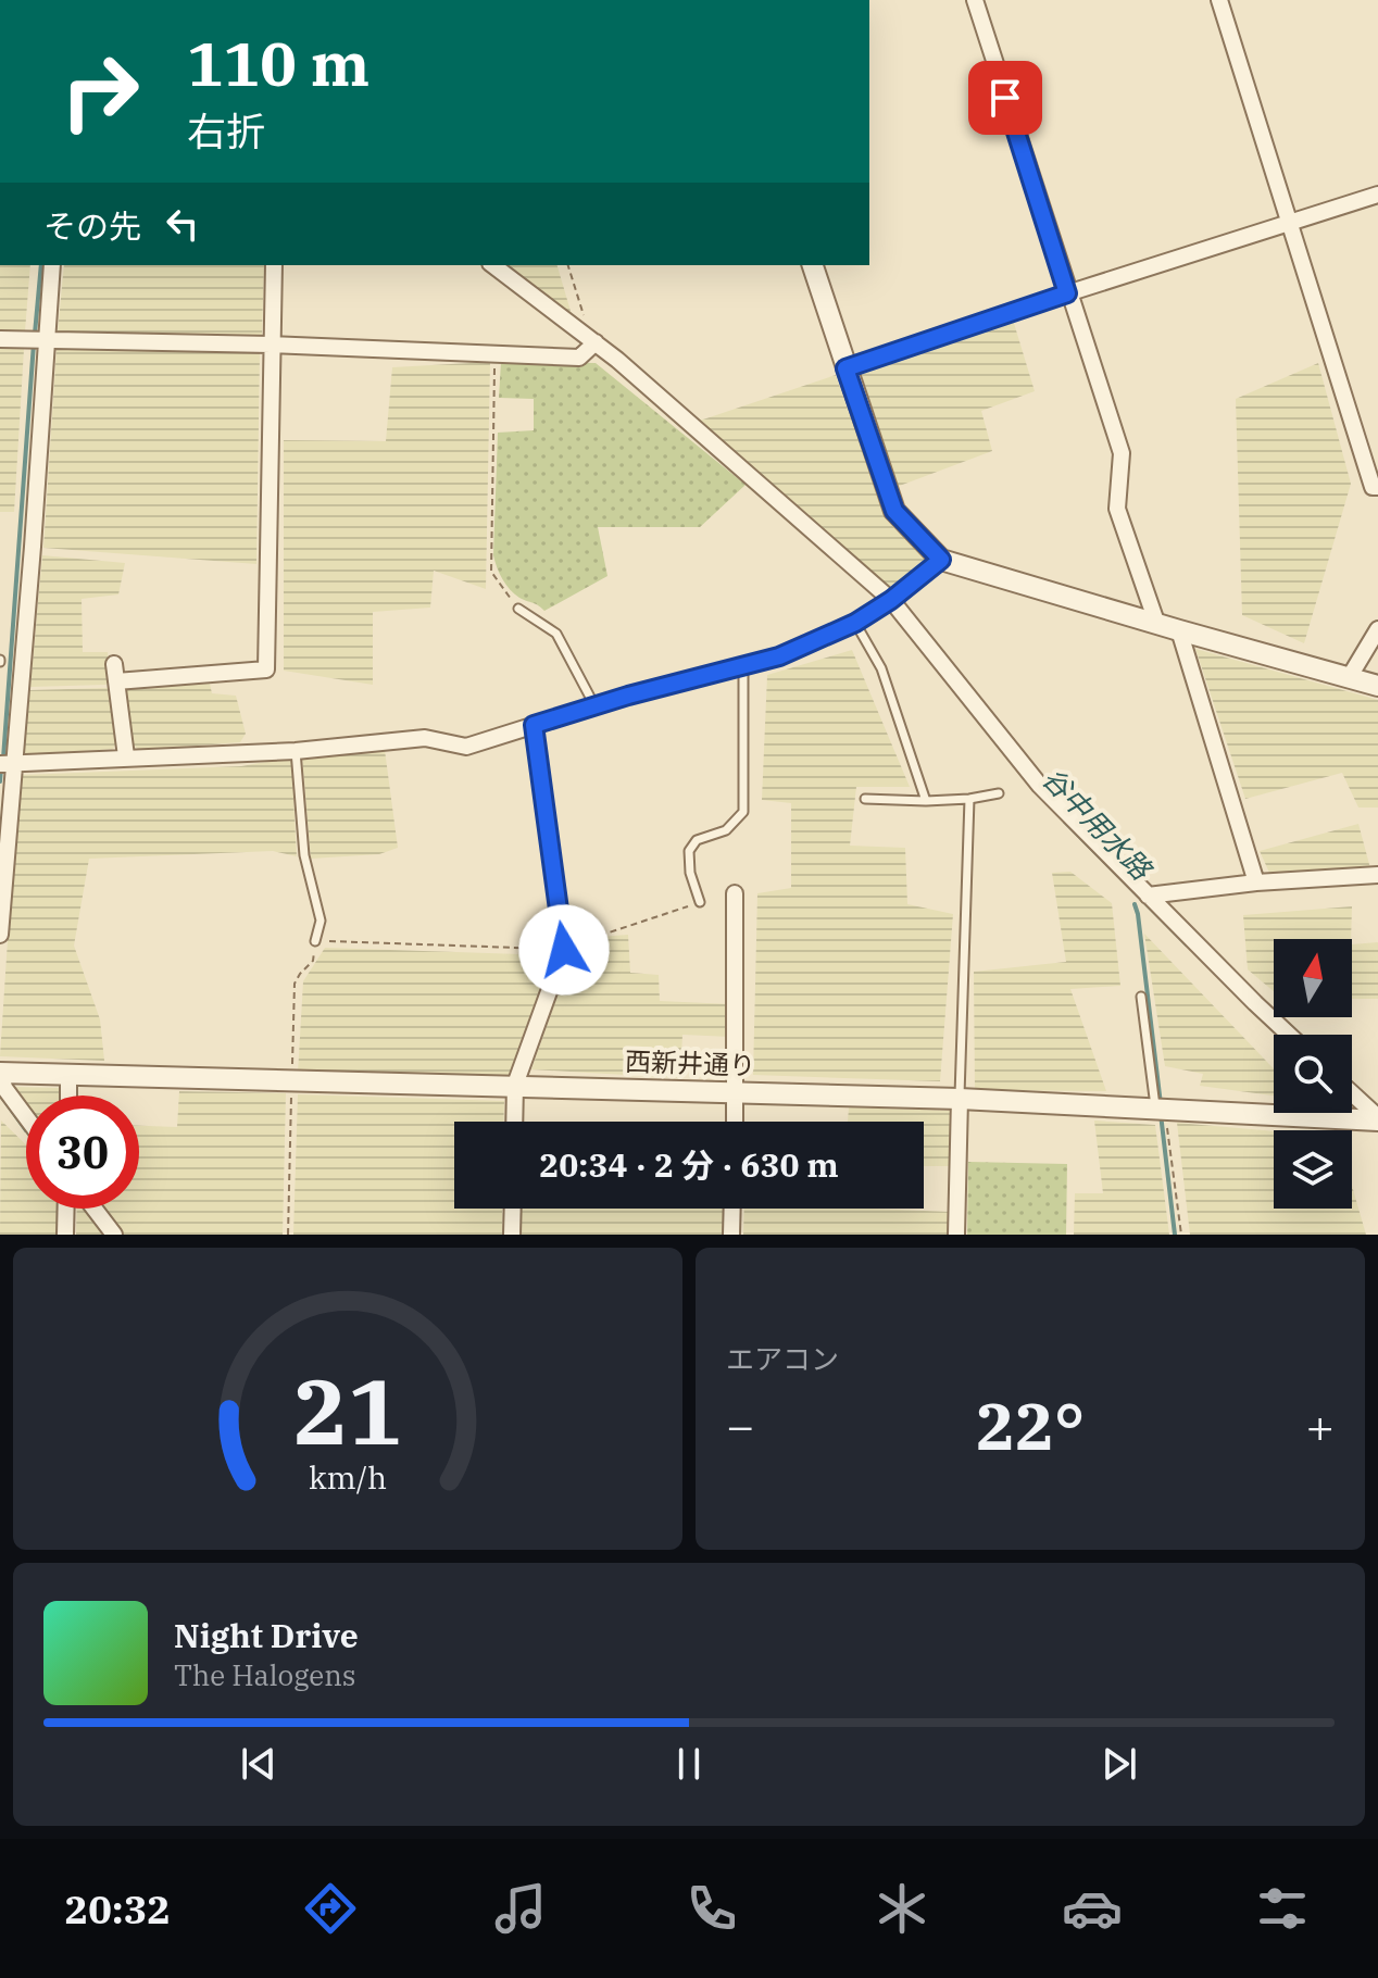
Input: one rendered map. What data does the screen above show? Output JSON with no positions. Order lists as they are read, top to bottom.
{
  "streets": {
    "street": ["西新井通り"]
  },
  "water": ["谷中用水路"],
  "north": "top",
  "page": {
    "turn": ["110 m", "右折"],
    "then": "その先",
    "limit": "30",
    "trip": "20:34 · 2 分 · 630 m",
    "tile": "エアコン",
    "heat": ["−", "22°", "+"],
    "song": ["Night Drive", "The Halogens"],
    "tabs": "20:32",
    "gauge": ["21", "km/h"]
  }
}
